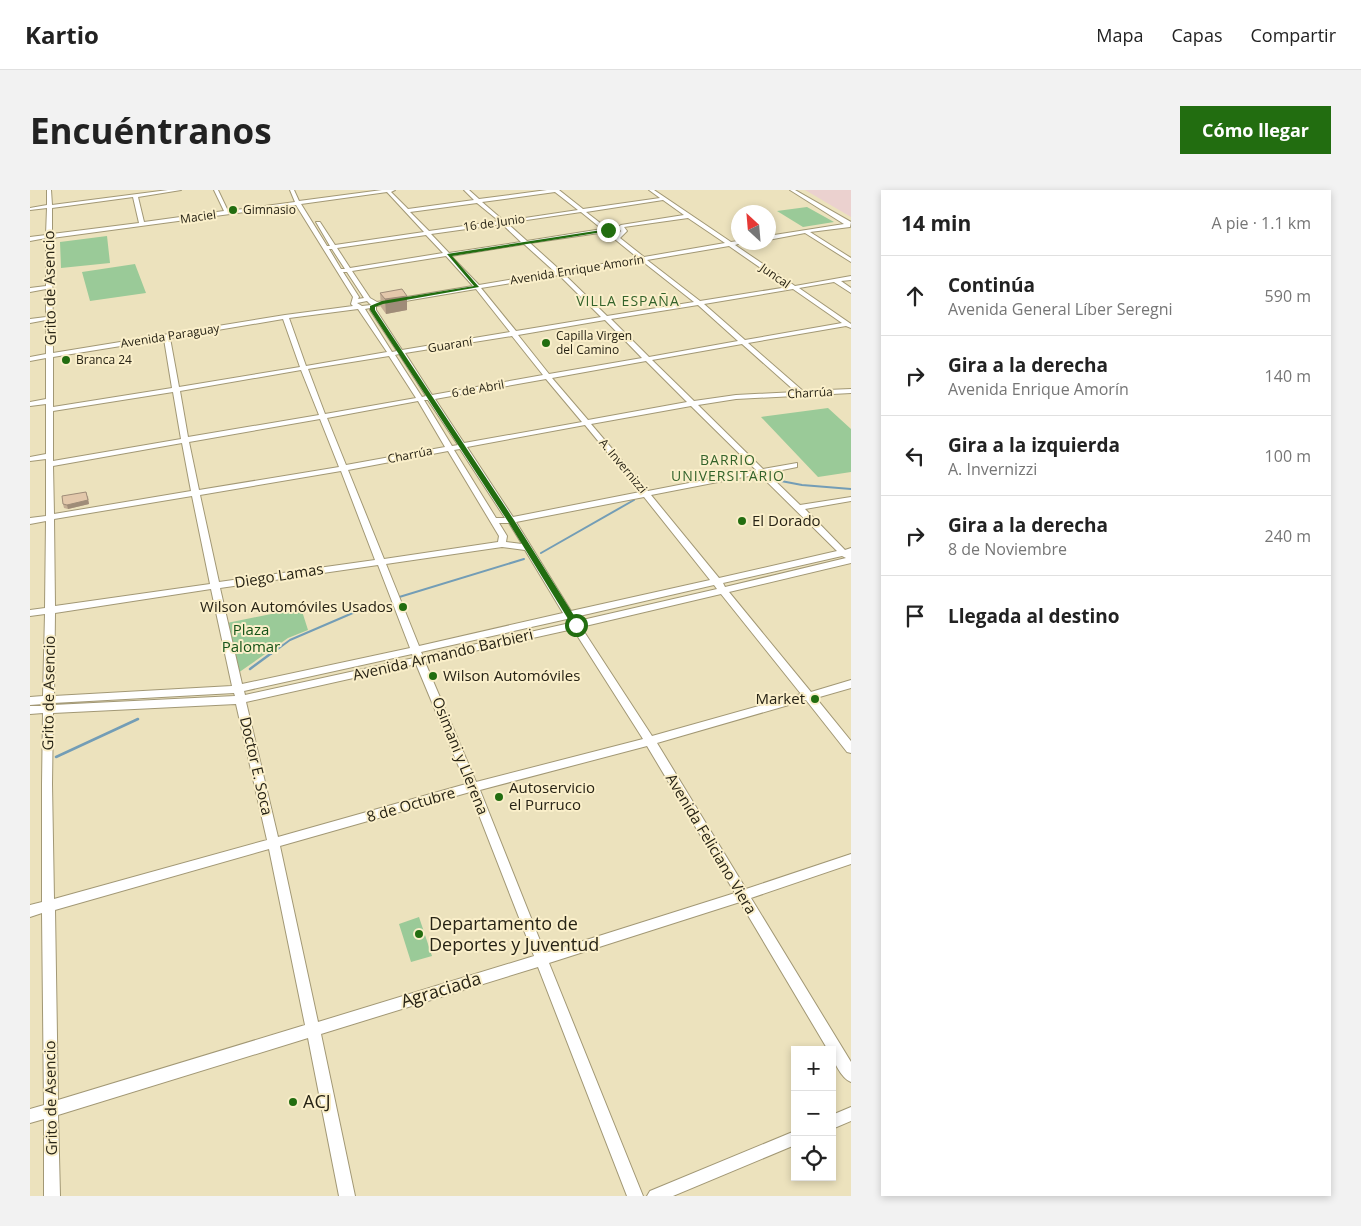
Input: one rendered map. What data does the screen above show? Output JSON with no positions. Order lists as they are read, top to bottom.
{
  "streets": {
    "street": [
      "Maciel",
      "16 de Junio",
      "Avenida Enrique Amorín",
      "Juncal",
      "Grito de Asencio",
      "Avenida Paraguay",
      "Guaraní",
      "6 de Abril",
      "Charrúa",
      "A. Invernizzi",
      "Diego Lamas",
      "Avenida Armando Barbieri",
      "Osimani y Llerena",
      "Doctor E. Soca",
      "8 de Octubre",
      "Avenida Feliciano Viera",
      "Agraciada"
    ]
  },
  "crossings": [
    ["Maciel", "Grito de Asencio"],
    ["Maciel", "A. Invernizzi"],
    ["Maciel", "Avenida Feliciano Viera"],
    ["16 de Junio", "Juncal"],
    ["16 de Junio", "A. Invernizzi"],
    ["16 de Junio", "Avenida Feliciano Viera"],
    ["Avenida Enrique Amorín", "Juncal"],
    ["Avenida Enrique Amorín", "Avenida Paraguay"],
    ["Avenida Enrique Amorín", "A. Invernizzi"],
    ["Avenida Enrique Amorín", "Avenida Feliciano Viera"],
    ["Juncal", "Guaraní"],
    ["Juncal", "6 de Abril"],
    ["Grito de Asencio", "Avenida Paraguay"],
    ["Grito de Asencio", "Guaraní"],
    ["Grito de Asencio", "6 de Abril"],
    ["Grito de Asencio", "Charrúa"],
    ["Grito de Asencio", "Diego Lamas"],
    ["Grito de Asencio", "Avenida Armando Barbieri"],
    ["Grito de Asencio", "8 de Octubre"],
    ["Grito de Asencio", "Agraciada"],
    ["Avenida Paraguay", "Osimani y Llerena"],
    ["Avenida Paraguay", "Doctor E. Soca"],
    ["Guaraní", "A. Invernizzi"],
    ["Guaraní", "Osimani y Llerena"],
    ["Guaraní", "Doctor E. Soca"],
    ["Guaraní", "Avenida Feliciano Viera"],
    ["6 de Abril", "A. Invernizzi"],
    ["6 de Abril", "Osimani y Llerena"],
    ["6 de Abril", "Doctor E. Soca"],
    ["6 de Abril", "Avenida Feliciano Viera"],
    ["Charrúa", "A. Invernizzi"],
    ["Charrúa", "Osimani y Llerena"],
    ["Charrúa", "Doctor E. Soca"],
    ["Charrúa", "Avenida Feliciano Viera"],
    ["A. Invernizzi", "Avenida Armando Barbieri"],
    ["A. Invernizzi", "8 de Octubre"],
    ["Diego Lamas", "Osimani y Llerena"],
    ["Diego Lamas", "Doctor E. Soca"],
    ["Diego Lamas", "Avenida Feliciano Viera"],
    ["Avenida Armando Barbieri", "Osimani y Llerena"],
    ["Avenida Armando Barbieri", "Doctor E. Soca"],
    ["Avenida Armando Barbieri", "Avenida Feliciano Viera"],
    ["Osimani y Llerena", "8 de Octubre"],
    ["Osimani y Llerena", "Agraciada"],
    ["Doctor E. Soca", "8 de Octubre"],
    ["Doctor E. Soca", "Agraciada"],
    ["8 de Octubre", "Avenida Feliciano Viera"],
    ["Avenida Feliciano Viera", "Agraciada"]
  ],
  "districts": ["VILLA ESPAÑA", "BARRIO UNIVERSITARIO"],
  "parks": ["Plaza Palomar"],
  "places": [
    "Gimnasio",
    "Capilla Virgen del Camino",
    "Branca 24",
    "El Dorado",
    "Wilson Automóviles Usados",
    "Wilson Automóviles",
    "Market",
    "Autoservicio el Purruco",
    "Departamento de Deportes y Juventud",
    "ACJ"
  ],
  "north": "top left",
  "page": {
    "header": "Kartio",
    "nav": ["Mapa", "Capas", "Compartir"],
    "buttons": "Cómo llegar",
    "title": "Encuéntranos",
    "heading": ["14 min", "A pie · 1.1 km"],
    "list": [
      ["Continúa", "Avenida General Líber Seregni", "590 m"],
      ["Gira a la derecha", "Avenida Enrique Amorín", "140 m"],
      ["Gira a la izquierda", "A. Invernizzi", "100 m"],
      ["Gira a la derecha", "8 de Noviembre", "240 m"],
      "Llegada al destino"
    ],
    "map_buttons": ["+", "−"]
  }
}
